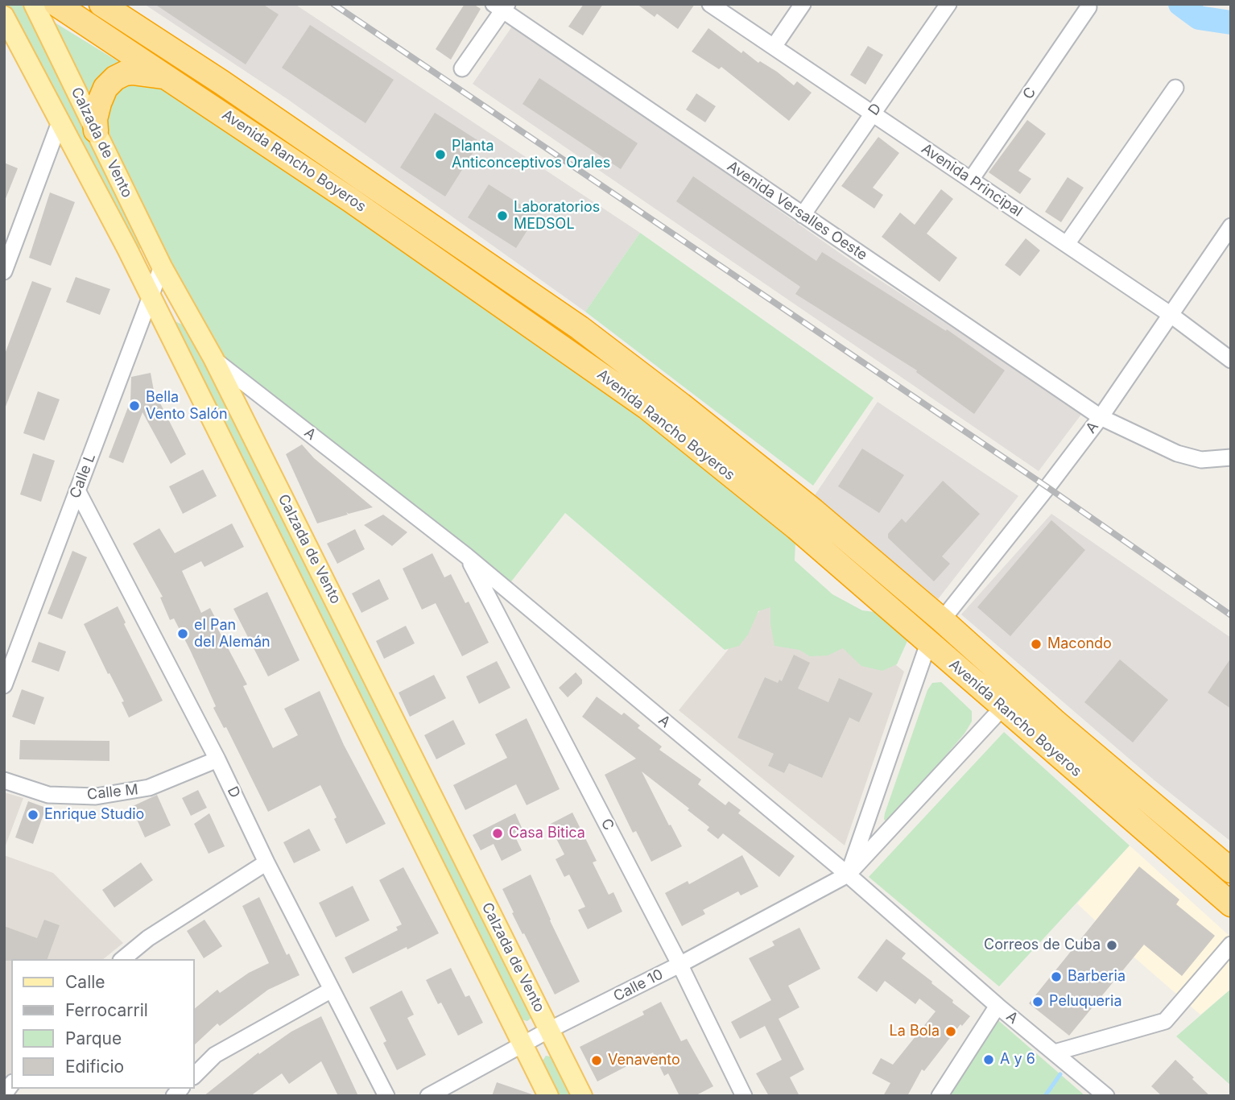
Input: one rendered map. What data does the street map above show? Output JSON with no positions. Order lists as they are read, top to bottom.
{
  "streets": {
    "highway": ["Avenida Rancho Boyeros"],
    "main road": ["Calzada de Vento"],
    "street": [
      "C",
      "D",
      "Avenida Principal",
      "Avenida Versalles Oeste",
      "A",
      "Calle L",
      "Calle M",
      "Calle 10"
    ]
  },
  "crossings": [
    ["C", "Avenida Principal"],
    ["C", "A"],
    ["C", "Calle 10"],
    ["D", "Avenida Principal"],
    ["D", "Avenida Versalles Oeste"],
    ["D", "Calle L"],
    ["D", "Calle M"],
    ["Calzada de Vento", "A"],
    ["Calzada de Vento", "Calle L"],
    ["Calzada de Vento", "Calle 10"],
    ["Avenida Rancho Boyeros", "A"],
    ["Avenida Rancho Boyeros", "Calle 10"],
    ["Avenida Principal", "A"],
    ["Avenida Versalles Oeste", "A"],
    ["A", "Calle 10"]
  ],
  "places": [
    "Planta Anticonceptivos Orales",
    "Laboratorios MEDSOL",
    "Bella Vento Salón",
    "el Pan del Alemán",
    "Macondo",
    "Enrique Studio",
    "Casa Bitica",
    "Correos de Cuba",
    "Barberia",
    "Peluqueria",
    "La Bola",
    "A y 6",
    "Venavento"
  ],
  "legend": [
    "Calle",
    "Ferrocarril",
    "Parque",
    "Edificio"
  ]
}
